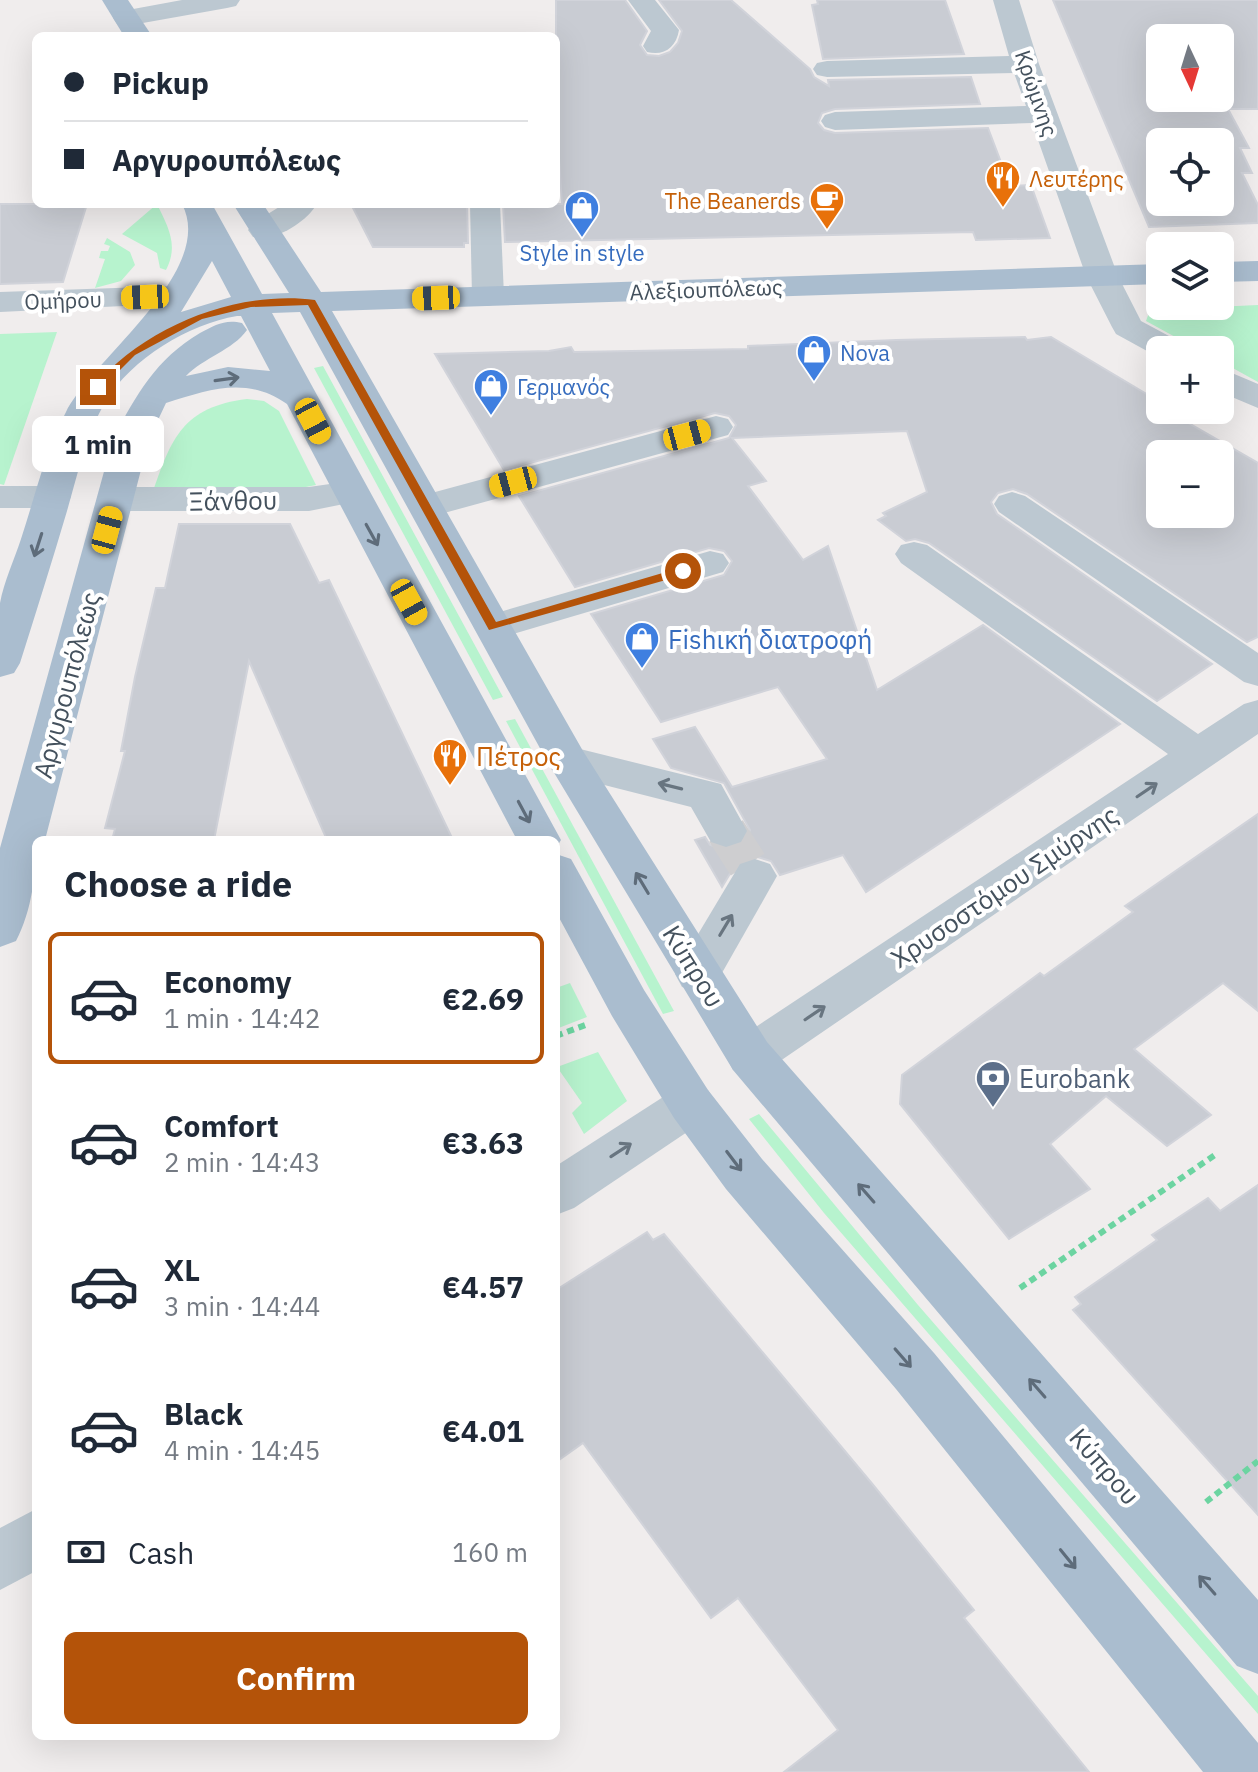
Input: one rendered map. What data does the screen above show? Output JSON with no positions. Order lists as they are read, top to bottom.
{
  "streets": {
    "main road": ["Αλεξιουπόλεως", "Αργυρουπόλεως", "Κύπρου"],
    "street": [
      "Κρώμνης",
      "Ομήρου",
      "Ξάνθου",
      "Χρυσοστόμου Σμύρνης"
    ]
  },
  "crossings": [
    ["Κρώμνης", "Αλεξιουπόλεως"],
    ["Αλεξιουπόλεως", "Αργυρουπόλεως"],
    ["Αλεξιουπόλεως", "Κύπρου"],
    ["Ξάνθου", "Αργυρουπόλεως"],
    ["Αργυρουπόλεως", "Κύπρου"],
    ["Χρυσοστόμου Σμύρνης", "Κύπρου"]
  ],
  "one_way": ["Χρυσοστόμου Σμύρνης"],
  "places": {
    "restaurant": ["Λευτέρης", "Πέτρος"],
    "cafe": ["The Beanerds"],
    "shop": [
      "Style in style",
      "Nova",
      "Γερμανός",
      "Fishική διατροφή"
    ],
    "bank": ["Eurobank"]
  },
  "north": "bottom",
  "page": {
    "map_buttons": ["+", "−"],
    "banner": ["Pickup", "Αργυρουπόλεως"],
    "bubble": "1 min",
    "heading": "Choose a ride",
    "list": [
      {
        "name": "Economy",
        "note": "1 min · 14:42",
        "value": "€2.69"
      },
      {
        "name": "Comfort",
        "note": "2 min · 14:43",
        "value": "€3.63"
      },
      {
        "name": "XL",
        "note": "3 min · 14:44",
        "value": "€4.57"
      },
      {
        "name": "Black",
        "note": "4 min · 14:45",
        "value": "€4.01"
      }
    ],
    "pay": ["Cash", "160 m"],
    "buttons": "Confirm"
  }
}
